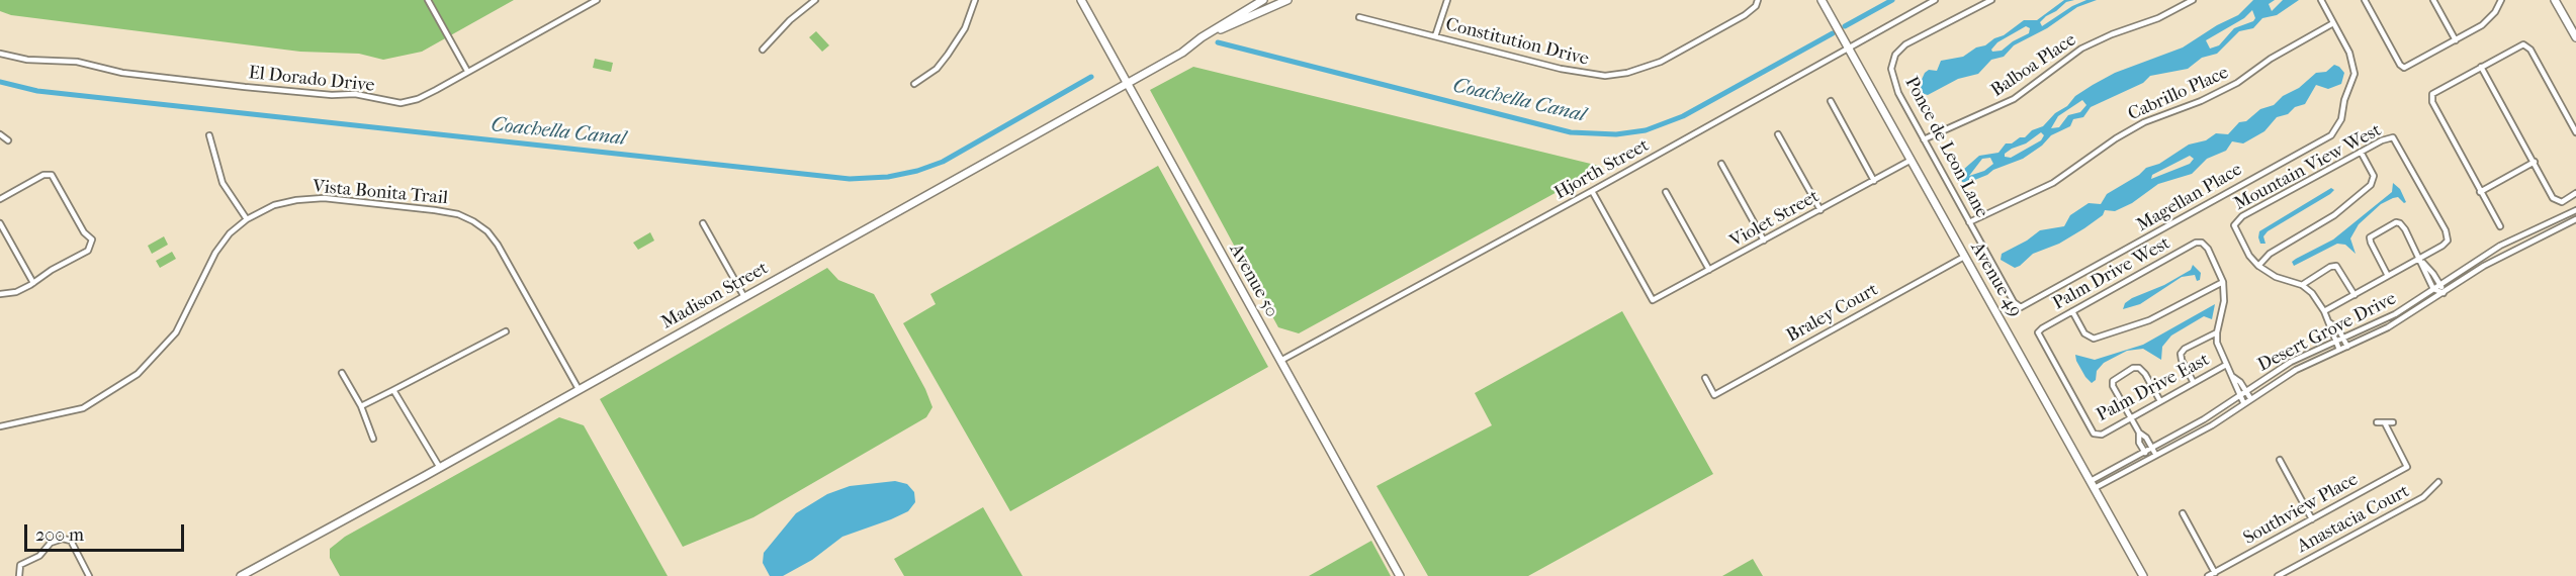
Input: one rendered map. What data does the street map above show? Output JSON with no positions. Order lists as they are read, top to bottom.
{
  "streets": {
    "street": [
      "Constitution Drive",
      "Balboa Place",
      "El Dorado Drive",
      "Cabrillo Place",
      "Ponce de Leon Lane",
      "Mountain View West",
      "Hjorth Street",
      "Vista Bonita Trail",
      "Magellan Place",
      "Violet Street",
      "Palm Drive West",
      "Avenue 49",
      "Avenue 50",
      "Madison Street",
      "Braley Court",
      "Desert Grove Drive",
      "Palm Drive East",
      "Southview Place",
      "Anastacia Court"
    ]
  },
  "crossings": [
    ["Balboa Place", "Ponce de Leon Lane"],
    ["Cabrillo Place", "Ponce de Leon Lane"],
    ["Cabrillo Place", "Magellan Place"],
    ["Ponce de Leon Lane", "Magellan Place"],
    ["Hjorth Street", "Violet Street"],
    ["Hjorth Street", "Avenue 49"],
    ["Hjorth Street", "Avenue 50"],
    ["Vista Bonita Trail", "Madison Street"],
    ["Violet Street", "Avenue 49"],
    ["Palm Drive West", "Palm Drive East"],
    ["Avenue 49", "Braley Court"],
    ["Avenue 49", "Desert Grove Drive"],
    ["Avenue 50", "Madison Street"]
  ],
  "water": ["Coachella Canal"],
  "scale_bar": "200 m"
}
